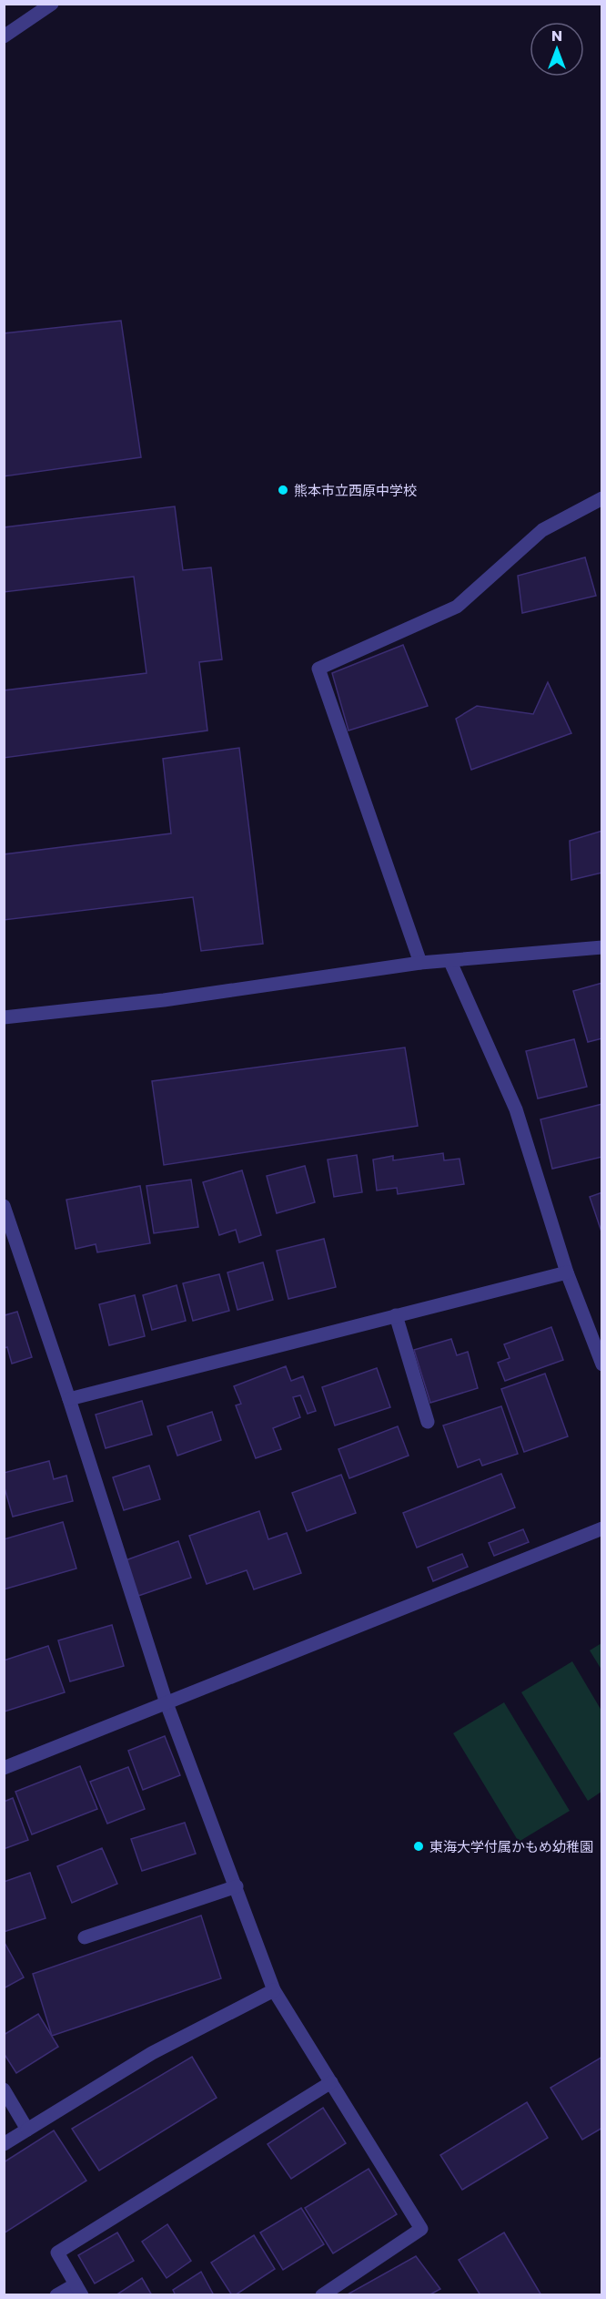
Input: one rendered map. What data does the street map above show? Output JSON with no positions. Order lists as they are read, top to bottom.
{
  "places": ["熊本市立西原中学校", "東海大学付属かもめ幼稚園"],
  "north": "top"
}
